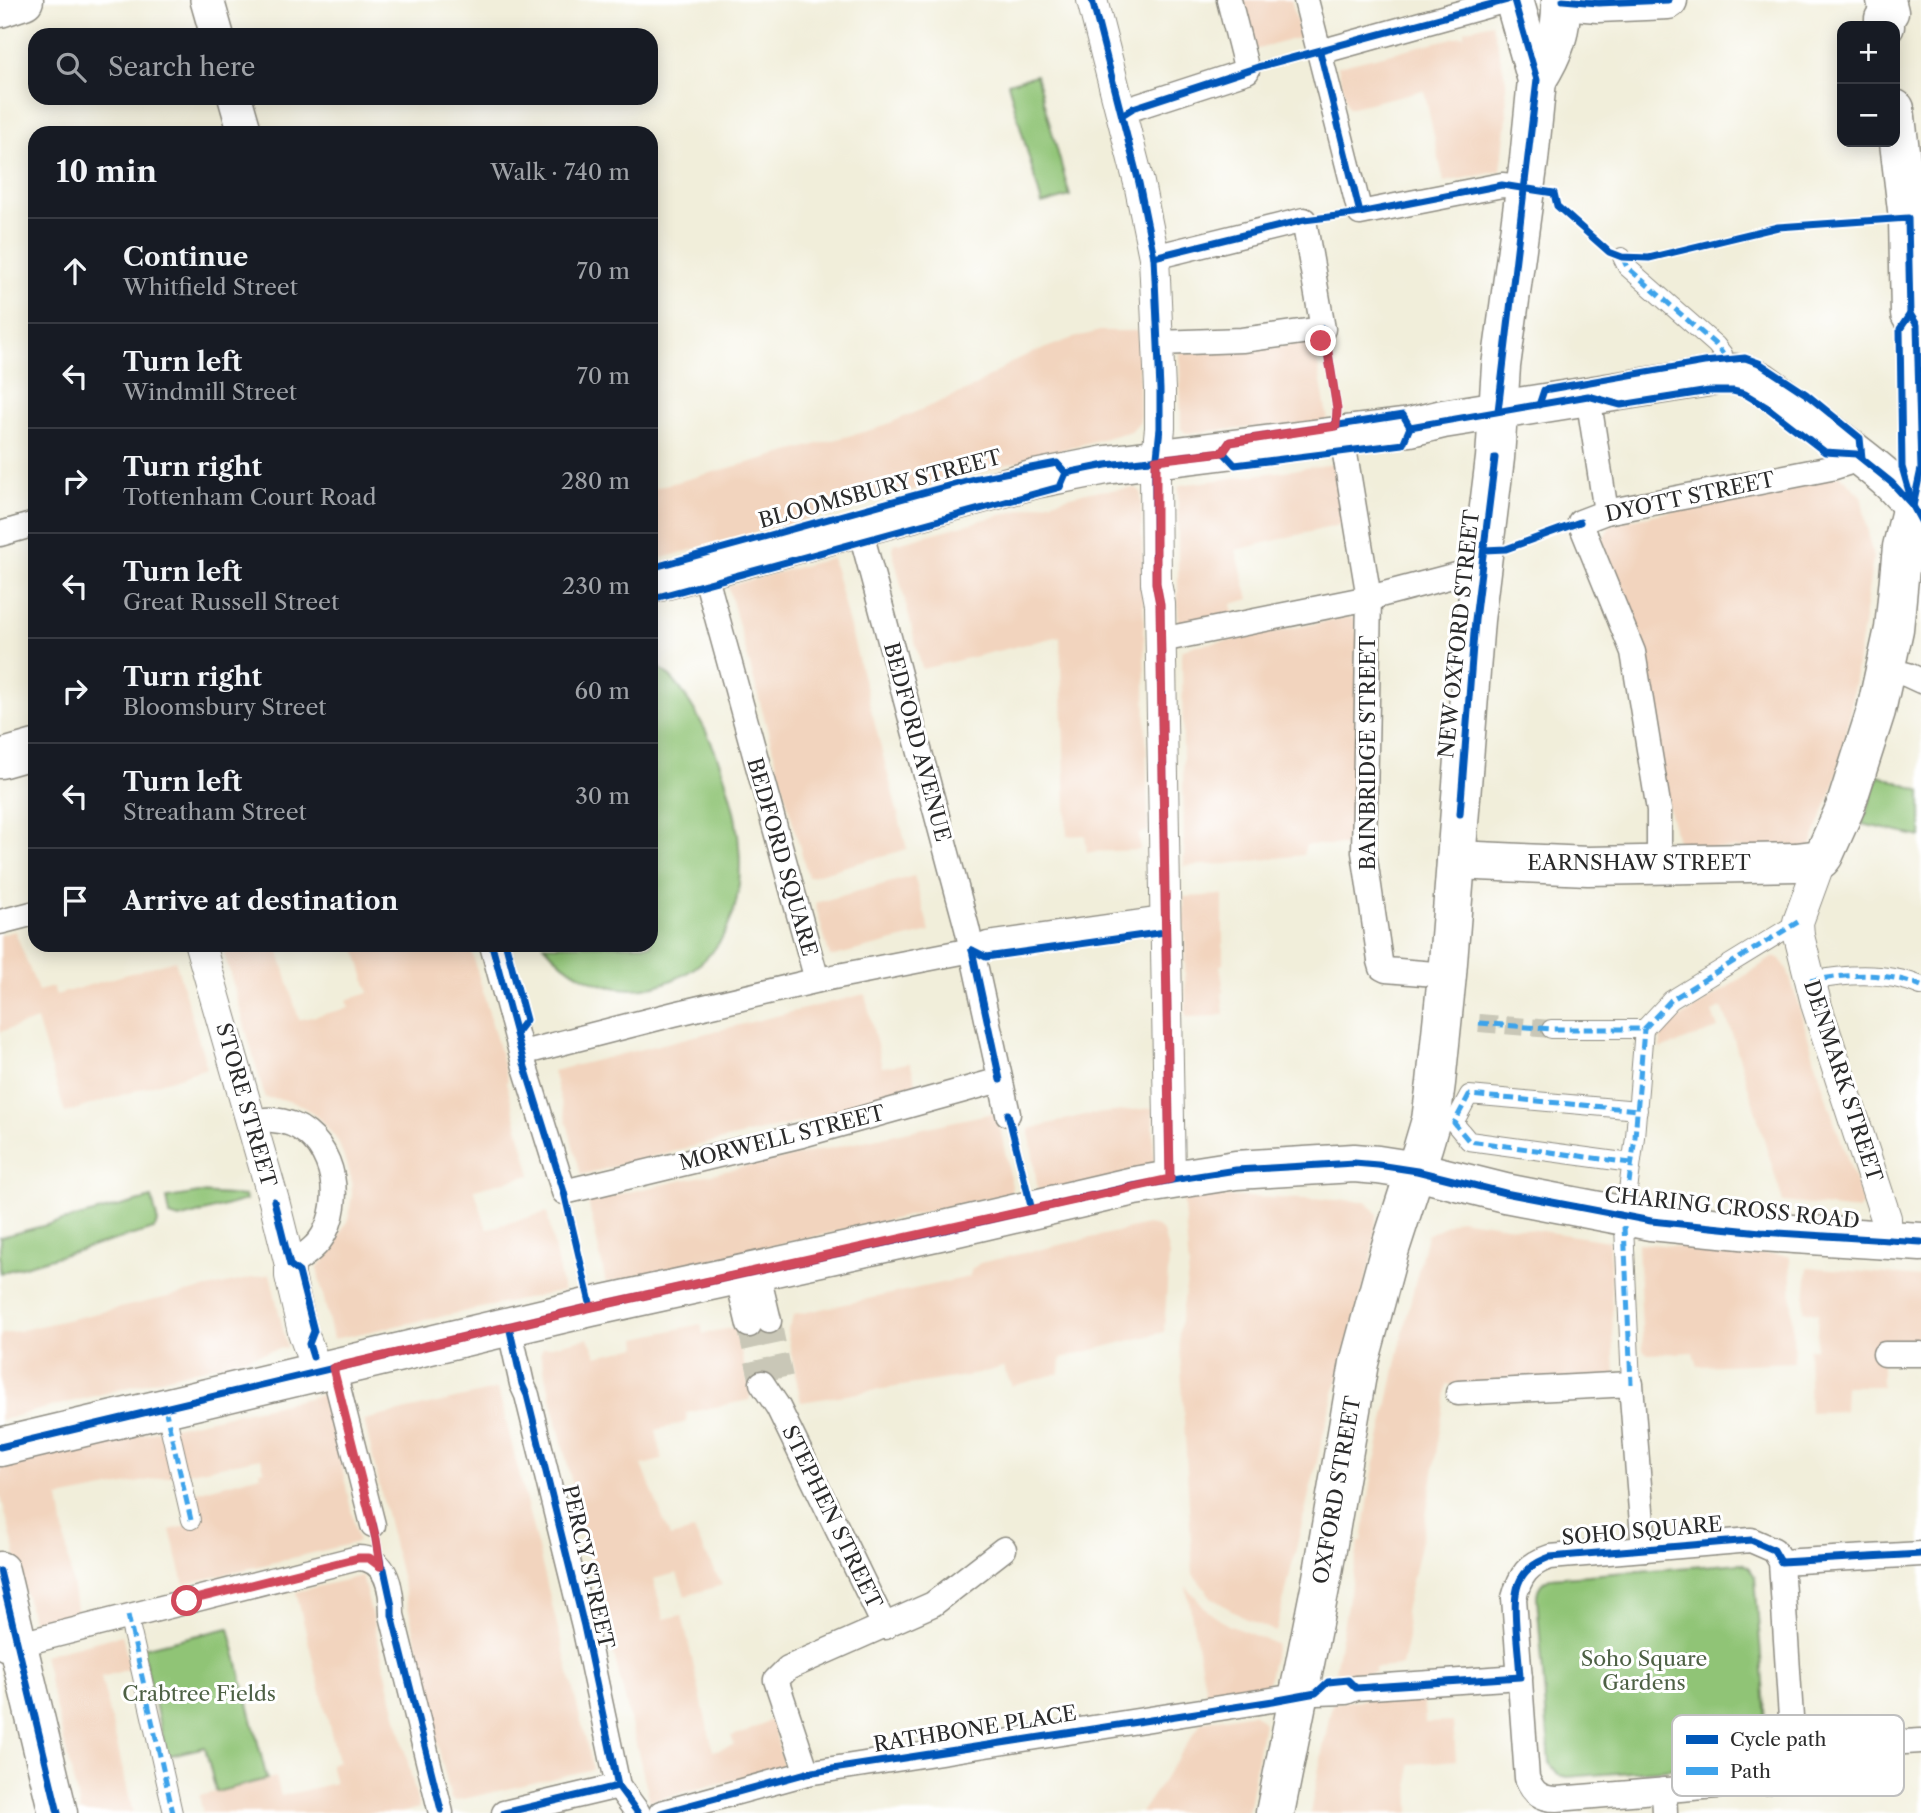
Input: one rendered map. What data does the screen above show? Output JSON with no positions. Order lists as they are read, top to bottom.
{
  "streets": {
    "main road": [
      "BLOOMSBURY STREET",
      "NEW OXFORD STREET",
      "EARNSHAW STREET",
      "CHARING CROSS ROAD",
      "OXFORD STREET"
    ],
    "street": [
      "DYOTT STREET",
      "BEDFORD AVENUE",
      "BAINBRIDGE STREET",
      "BEDFORD SQUARE",
      "DENMARK STREET",
      "STORE STREET",
      "MORWELL STREET",
      "STEPHEN STREET",
      "SOHO SQUARE",
      "PERCY STREET",
      "RATHBONE PLACE"
    ]
  },
  "crossings": [
    ["BLOOMSBURY STREET", "DYOTT STREET"],
    ["BLOOMSBURY STREET", "NEW OXFORD STREET"],
    ["BLOOMSBURY STREET", "BEDFORD AVENUE"],
    ["BLOOMSBURY STREET", "BEDFORD SQUARE"],
    ["DYOTT STREET", "EARNSHAW STREET"],
    ["NEW OXFORD STREET", "BAINBRIDGE STREET"],
    ["NEW OXFORD STREET", "EARNSHAW STREET"],
    ["NEW OXFORD STREET", "CHARING CROSS ROAD"],
    ["NEW OXFORD STREET", "OXFORD STREET"],
    ["BEDFORD AVENUE", "MORWELL STREET"],
    ["BEDFORD SQUARE", "MORWELL STREET"],
    ["DENMARK STREET", "CHARING CROSS ROAD"],
    ["STORE STREET", "CHARING CROSS ROAD"],
    ["CHARING CROSS ROAD", "OXFORD STREET"],
    ["CHARING CROSS ROAD", "PERCY STREET"],
    ["OXFORD STREET", "RATHBONE PLACE"],
    ["SOHO SQUARE", "RATHBONE PLACE"]
  ],
  "parks": ["Soho Square Gardens", "Crabtree Fields"],
  "legend": ["Cycle path", "Path"],
  "page": {
    "map_buttons": ["+", "−"],
    "search": "Search here",
    "heading": ["10 min", "Walk · 740 m"],
    "list": [
      ["Continue", "Whitfield Street", "70 m"],
      ["Turn left", "Windmill Street", "70 m"],
      ["Turn right", "Tottenham Court Road", "280 m"],
      ["Turn left", "Great Russell Street", "230 m"],
      ["Turn right", "Bloomsbury Street", "60 m"],
      ["Turn left", "Streatham Street", "30 m"],
      "Arrive at destination"
    ]
  }
}
